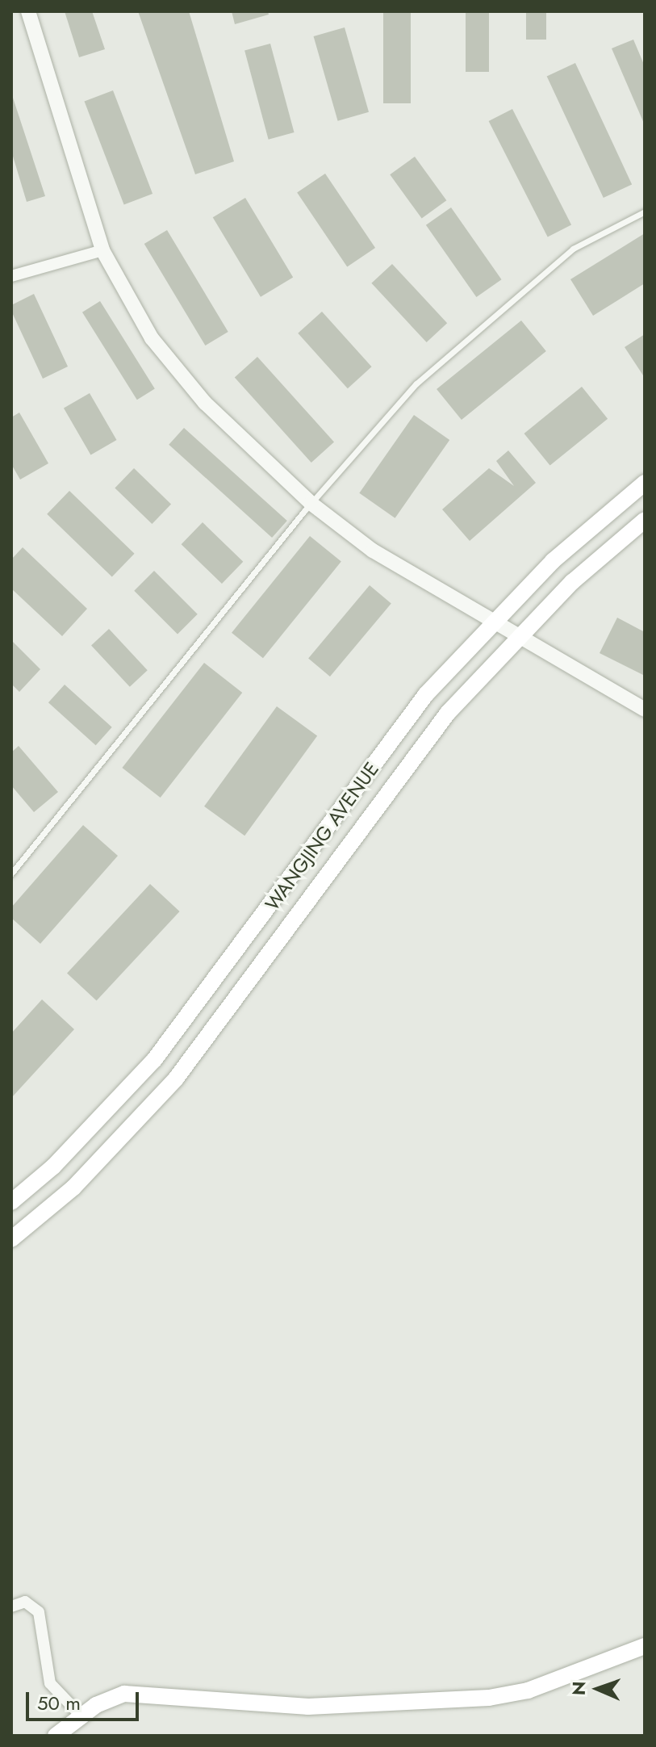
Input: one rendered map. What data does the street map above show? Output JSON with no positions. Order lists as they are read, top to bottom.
{
  "streets": {
    "main road": ["WANGJING AVENUE"]
  },
  "scale_bar": "50 m",
  "north": "left"
}
